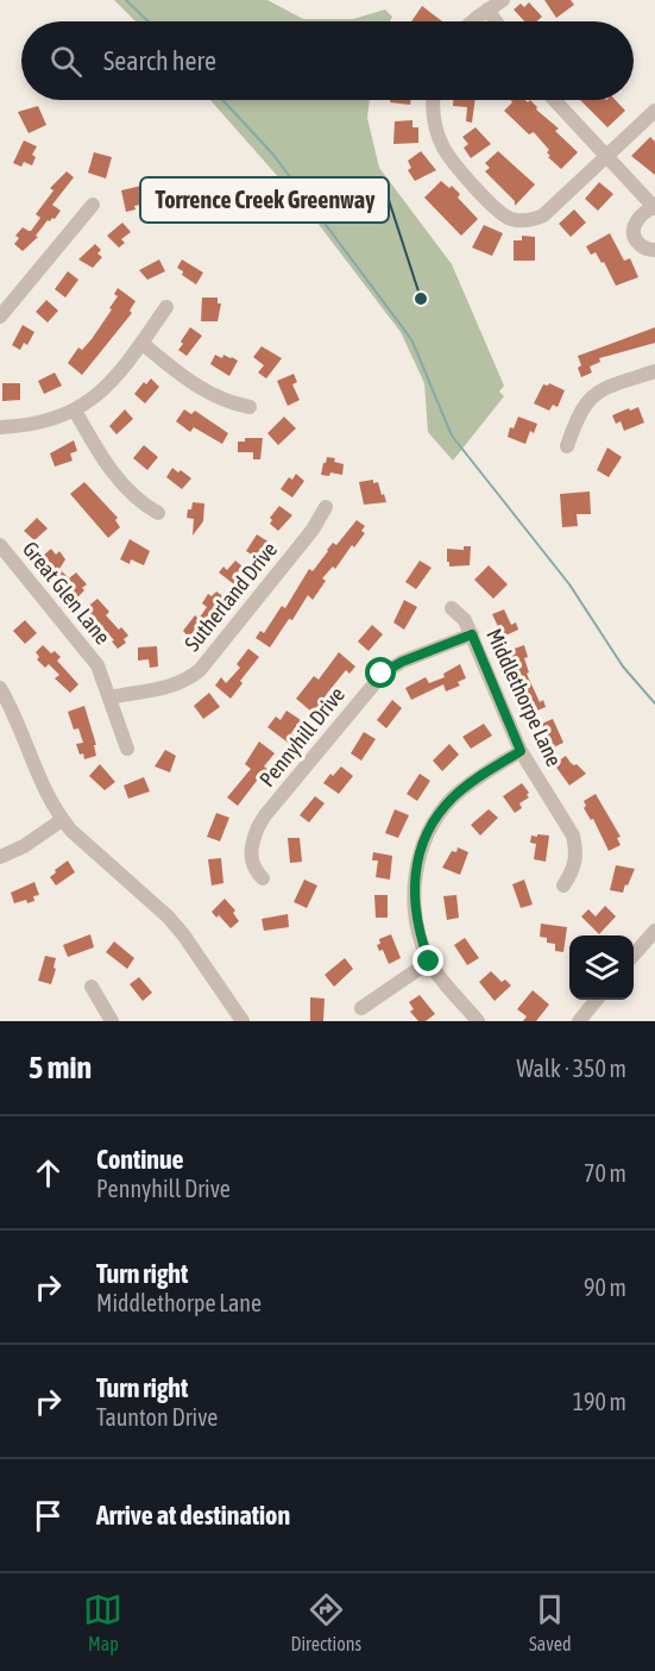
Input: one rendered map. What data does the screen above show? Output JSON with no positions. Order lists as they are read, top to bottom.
{
  "streets": {
    "street": [
      "Great Glen Lane",
      "Sutherland Drive",
      "Middlethorpe Lane",
      "Pennyhill Drive"
    ]
  },
  "crossings": [
    ["Great Glen Lane", "Sutherland Drive"],
    ["Middlethorpe Lane", "Pennyhill Drive"]
  ],
  "places": ["Torrence Creek Greenway"],
  "page": {
    "search": "Search here",
    "heading": ["5 min", "Walk · 350 m"],
    "list": [
      ["Continue", "Pennyhill Drive", "70 m"],
      ["Turn right", "Middlethorpe Lane", "90 m"],
      ["Turn right", "Taunton Drive", "190 m"],
      "Arrive at destination"
    ],
    "nav": ["Map", "Directions", "Saved"]
  }
}
